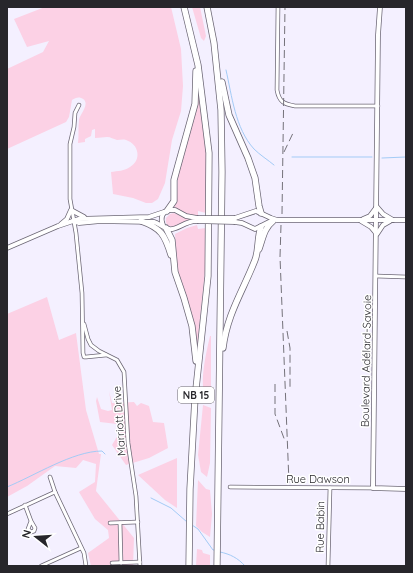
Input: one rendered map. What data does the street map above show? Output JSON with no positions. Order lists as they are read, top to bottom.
{
  "streets": {
    "highway": ["NB 15"],
    "main road": ["Boulevard Adélard-Savoie", "Rue Dawson"],
    "street": ["Marriott Drive", "Rue Babin"]
  },
  "crossings": [
    ["Boulevard Adélard-Savoie", "Rue Dawson"],
    ["Rue Dawson", "Rue Babin"]
  ],
  "north": "left"
}
